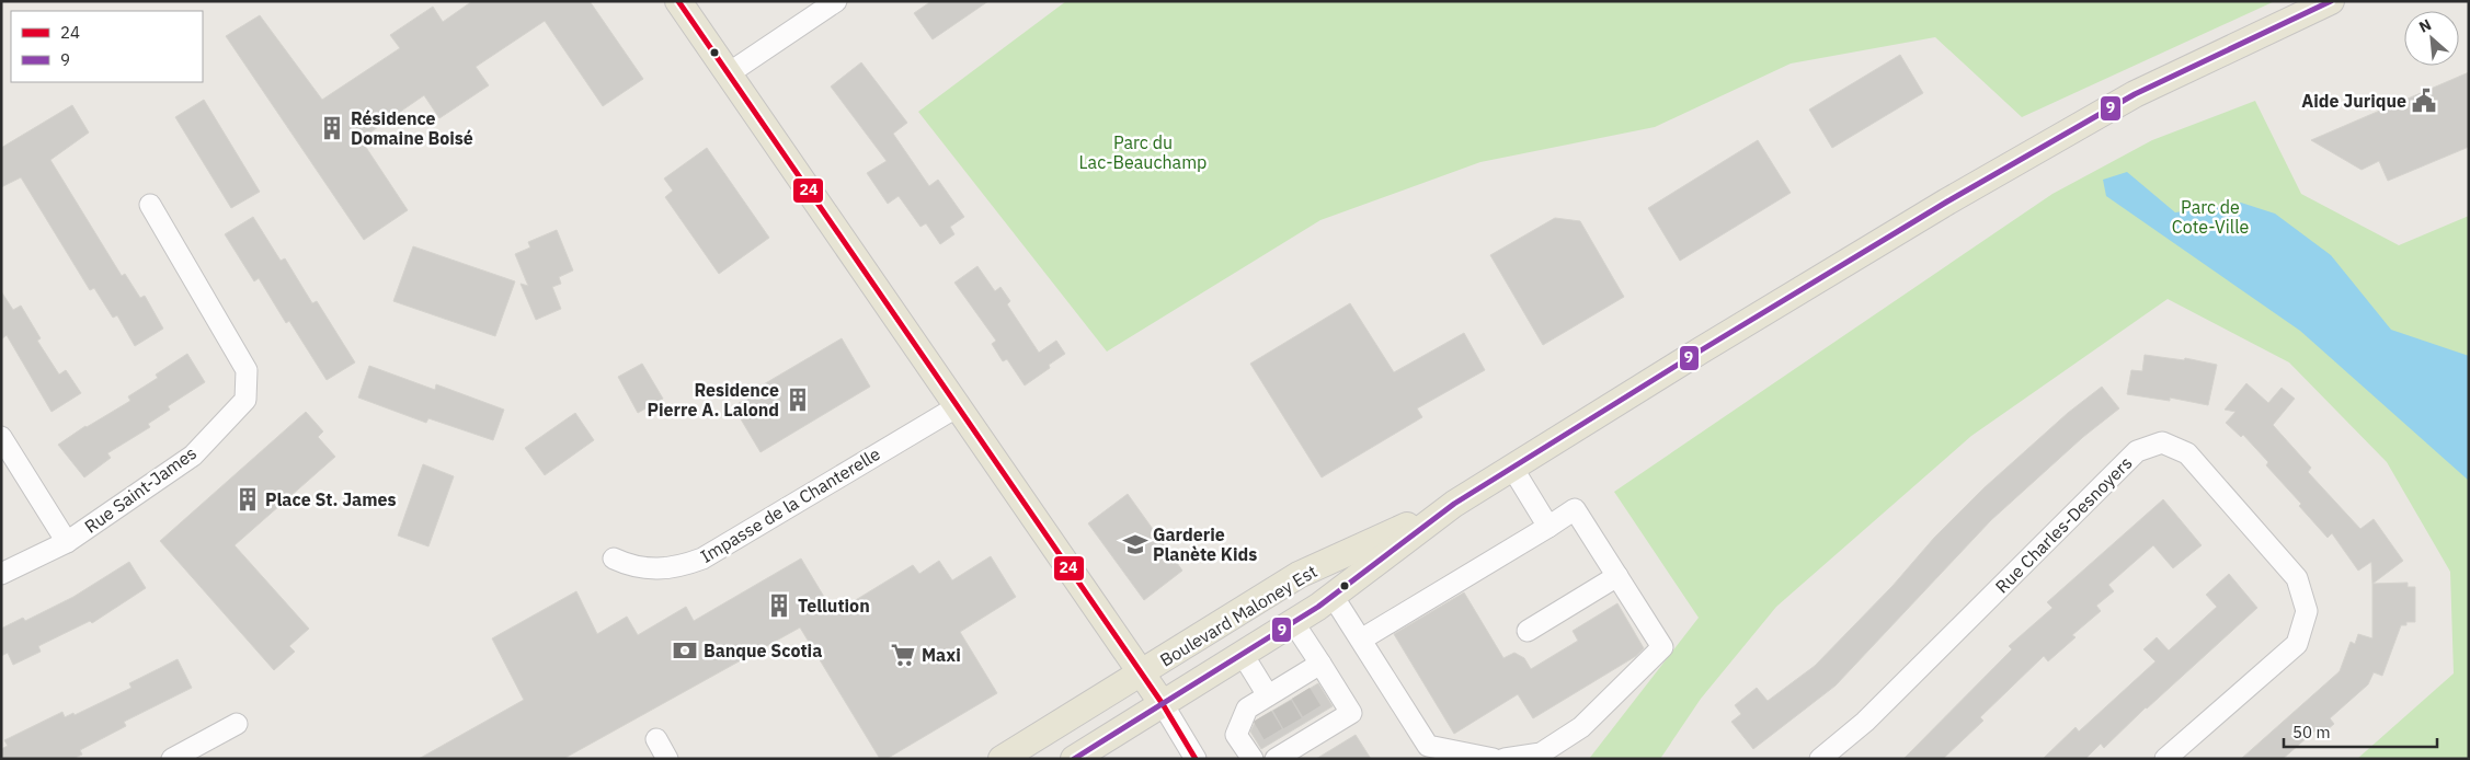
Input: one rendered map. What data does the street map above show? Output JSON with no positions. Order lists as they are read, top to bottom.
{
  "streets": {
    "main road": ["Boulevard Maloney Est"],
    "street": ["Rue Saint-James", "Impasse de la Chanterelle", "Rue Charles-Desnoyers"]
  },
  "parks": ["Parc du Lac-Beauchamp", "Parc de Cote-Ville"],
  "places": {
    "public building": ["Aide Jurique"],
    "building": [
      "Résidence Domaine Boisé",
      "Residence Pierre A. Lalond",
      "Place St. James",
      "Tellution"
    ],
    "school or university": ["Garderie Planète Kids"],
    "bank": ["Banque Scotia"],
    "supermarket": ["Maxi"]
  },
  "lines": ["transit line 24", "transit line 9"],
  "legend": ["24", "9"],
  "scale_bar": "50 m",
  "north": "top left"
}
